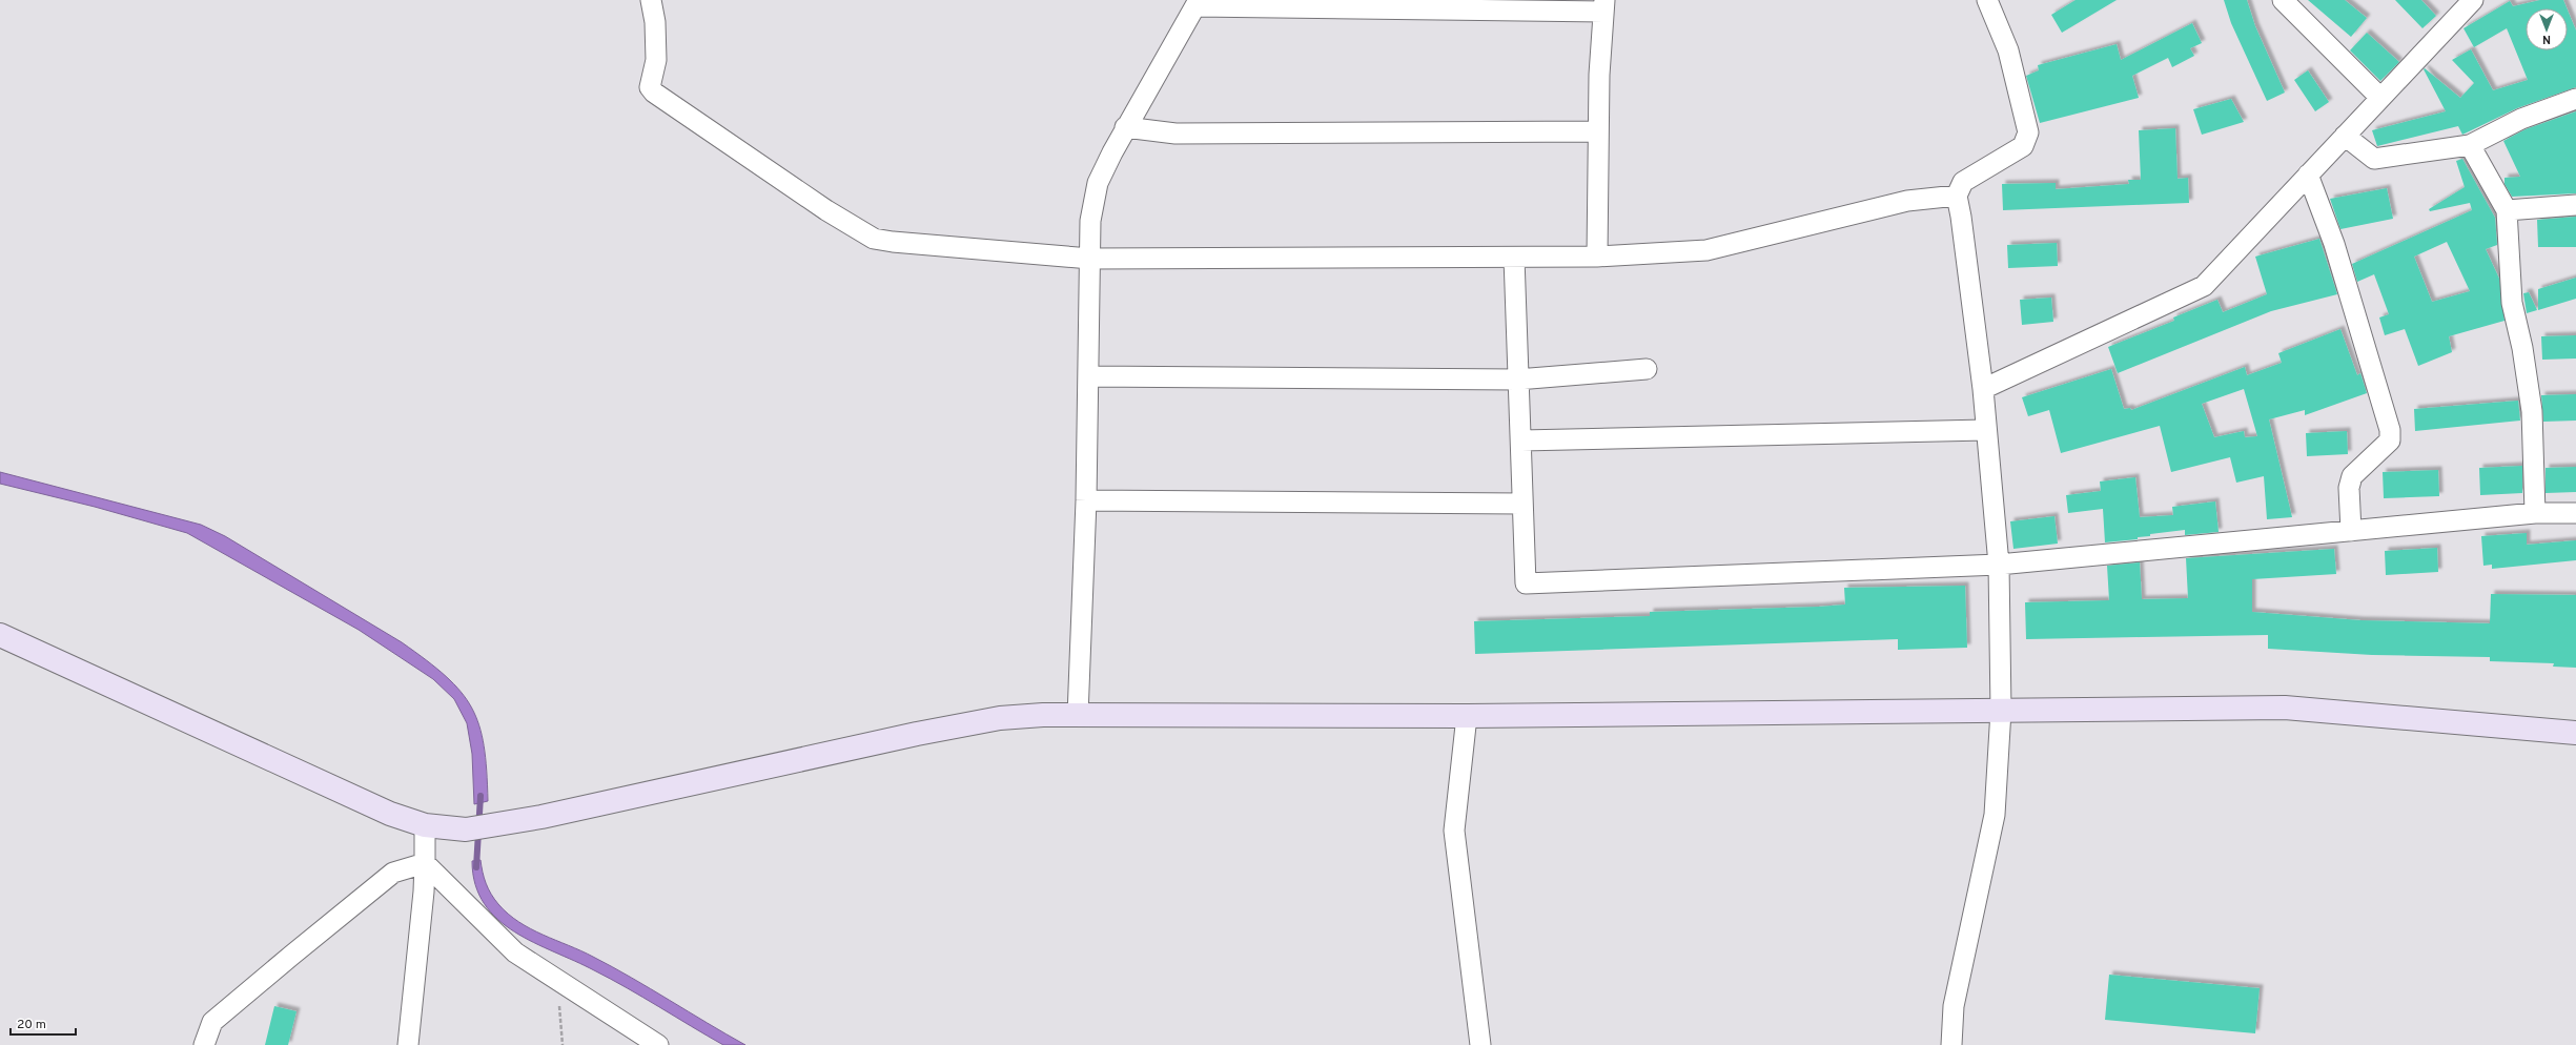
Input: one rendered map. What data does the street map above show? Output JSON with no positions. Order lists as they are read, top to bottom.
{
  "scale_bar": "20 m",
  "north": "bottom"
}
